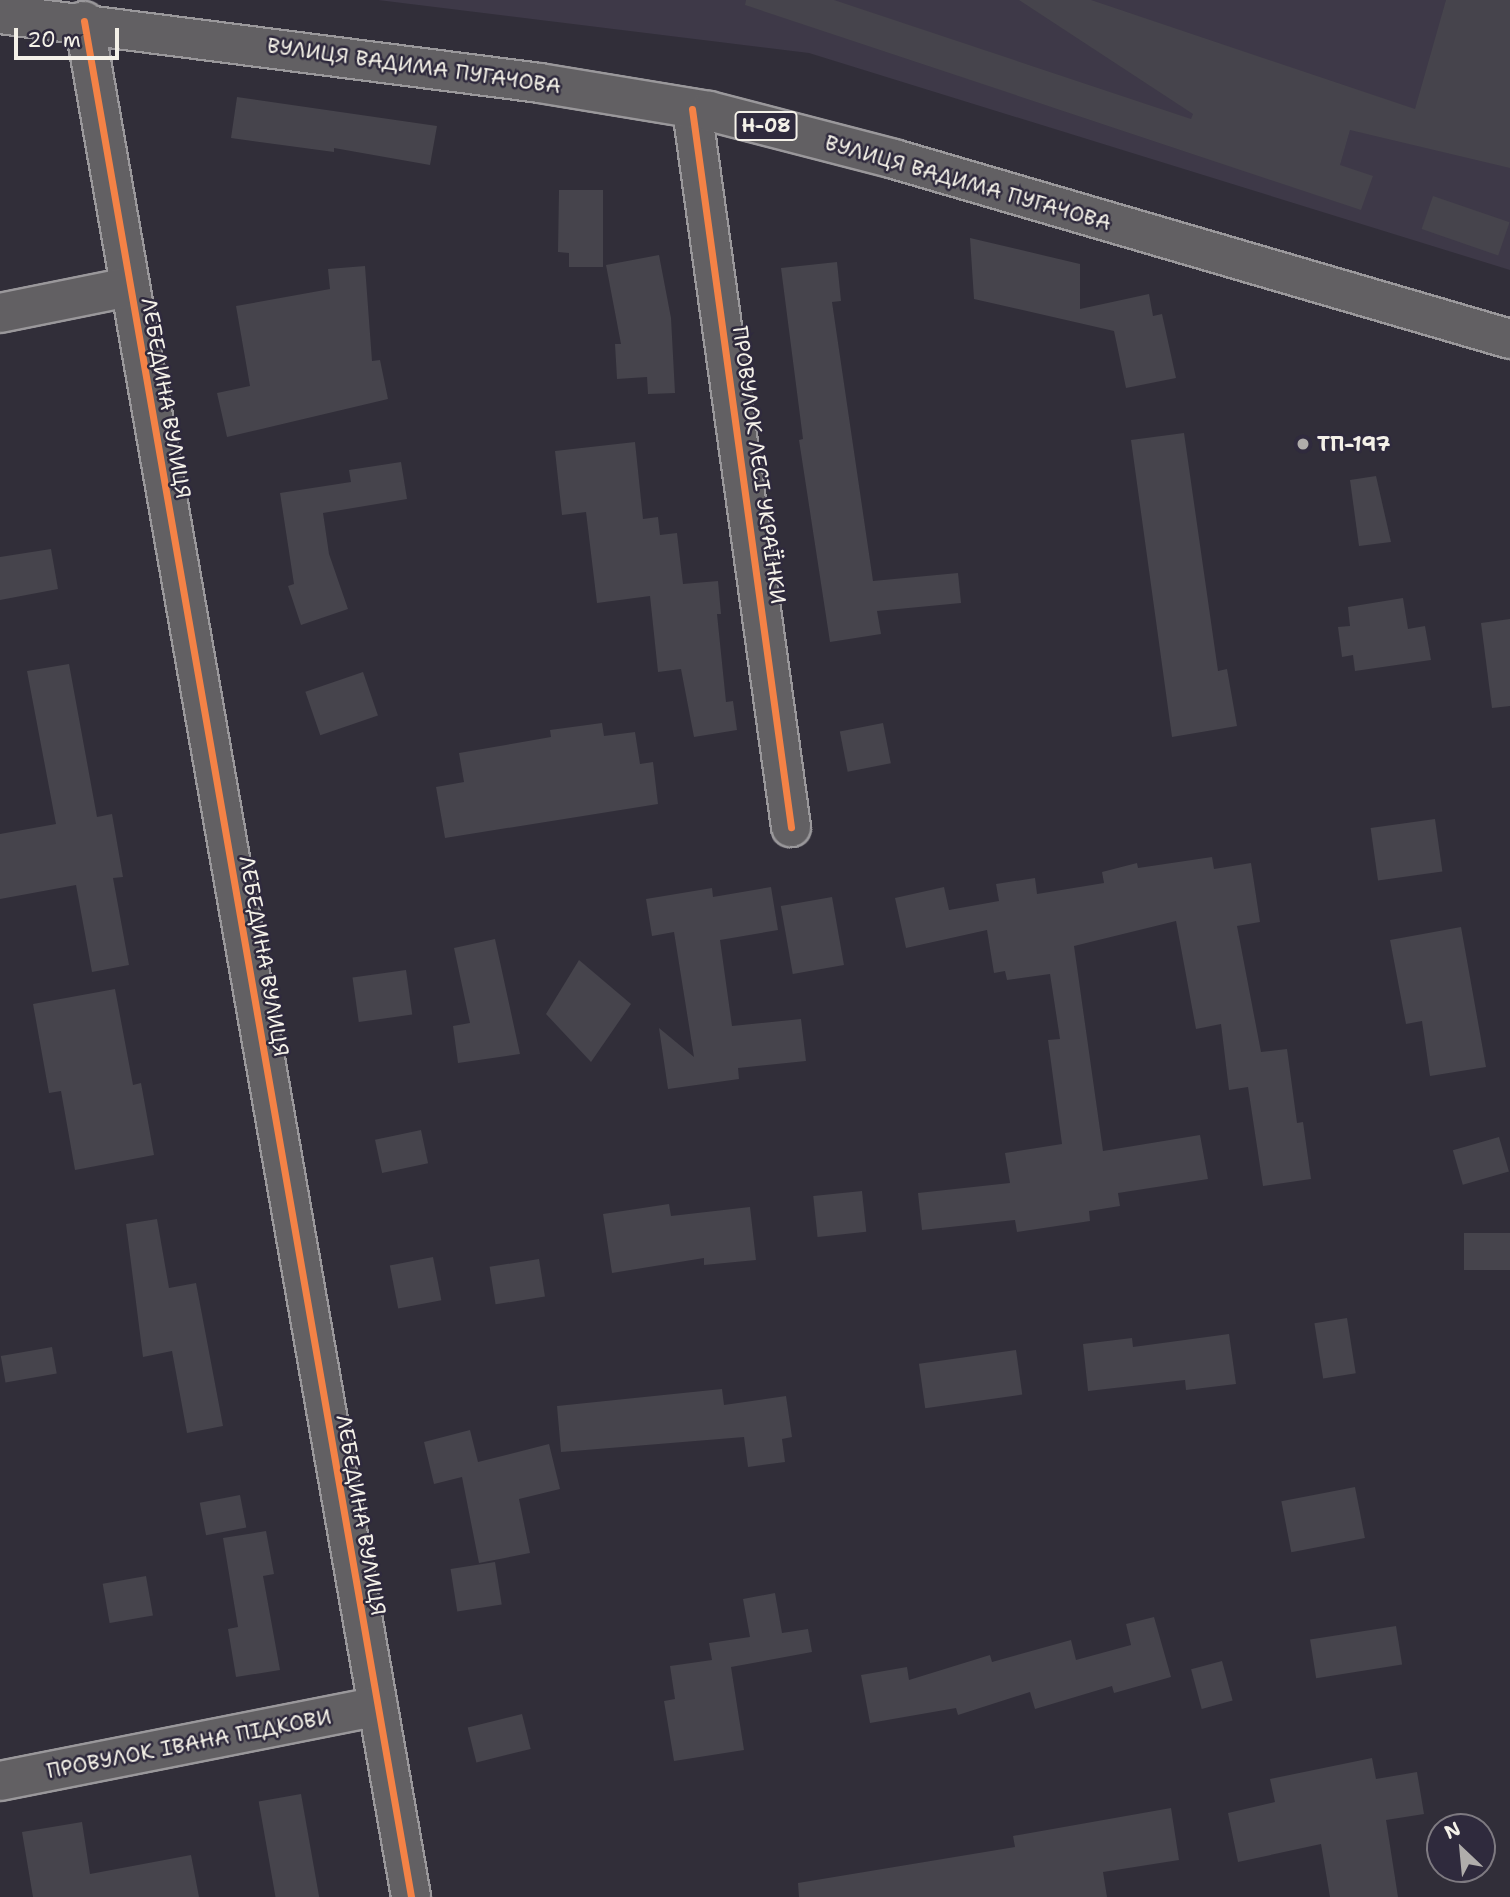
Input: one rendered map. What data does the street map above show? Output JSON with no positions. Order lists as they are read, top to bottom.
{
  "streets": {
    "street": [
      "ВУЛИЦЯ ВАДИМА ПУГАЧОВА",
      "Н-08",
      "ЛЕБЕДИНА ВУЛИЦЯ",
      "ПРОВУЛОК ЛЕСІ УКРАЇНКИ",
      "ПРОВУЛОК ІВАНА ПІДКОВИ"
    ]
  },
  "crossings": [
    ["ВУЛИЦЯ ВАДИМА ПУГАЧОВА", "ЛЕБЕДИНА ВУЛИЦЯ"],
    ["ВУЛИЦЯ ВАДИМА ПУГАЧОВА", "ПРОВУЛОК ЛЕСІ УКРАЇНКИ"],
    ["ЛЕБЕДИНА ВУЛИЦЯ", "ПРОВУЛОК ІВАНА ПІДКОВИ"]
  ],
  "places": ["ТП-197"],
  "scale_bar": "20 m",
  "north": "top left"
}
